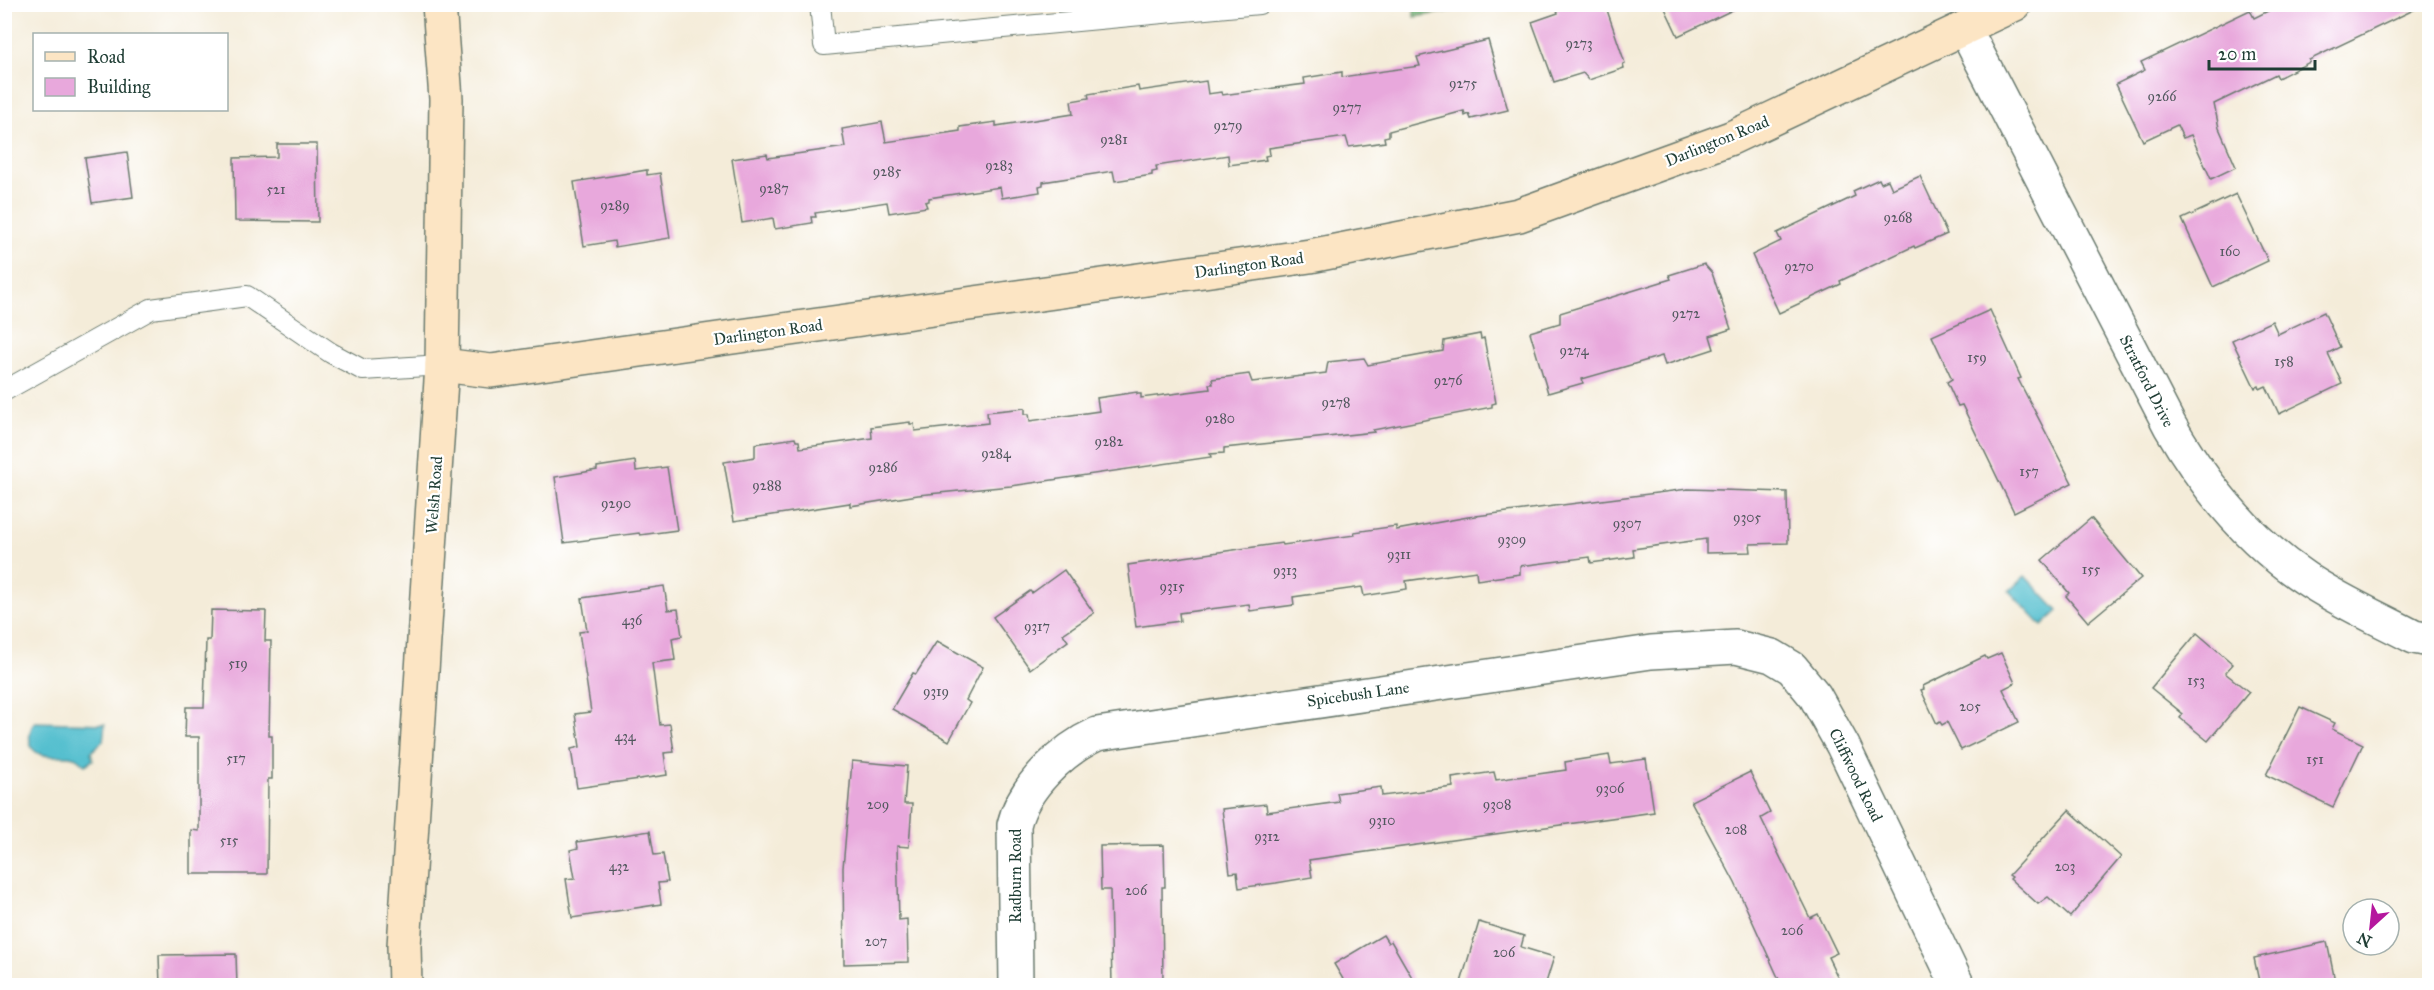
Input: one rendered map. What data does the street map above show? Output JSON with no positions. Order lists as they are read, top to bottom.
{
  "streets": {
    "street": [
      "Darlington Road",
      "Stratford Drive",
      "Welsh Road",
      "Spicebush Lane",
      "Cliffwood Road",
      "Radburn Road"
    ]
  },
  "crossings": [
    ["Darlington Road", "Stratford Drive"],
    ["Darlington Road", "Welsh Road"],
    ["Spicebush Lane", "Cliffwood Road"],
    ["Spicebush Lane", "Radburn Road"]
  ],
  "house_numbers": [
    "9273",
    "9275",
    "9266",
    "9277",
    "9279",
    "9281",
    "9283",
    "9285",
    "9287",
    "521",
    "9289",
    "9268",
    "160",
    "9270",
    "9272",
    "9274",
    "159",
    "158",
    "9276",
    "9278",
    "9280",
    "9282",
    "9284",
    "9286",
    "157",
    "9288",
    "9290",
    "9305",
    "9307",
    "9309",
    "9311",
    "155",
    "9313",
    "9315",
    "436",
    "9317",
    "519",
    "153",
    "9319",
    "205",
    "434",
    "517",
    "151",
    "9306",
    "209",
    "9308",
    "9310",
    "208",
    "9312",
    "515",
    "432",
    "203",
    "206",
    "206",
    "207",
    "206"
  ],
  "legend": ["Road", "Building"],
  "scale_bar": "20 m",
  "north": "bottom left"
}
